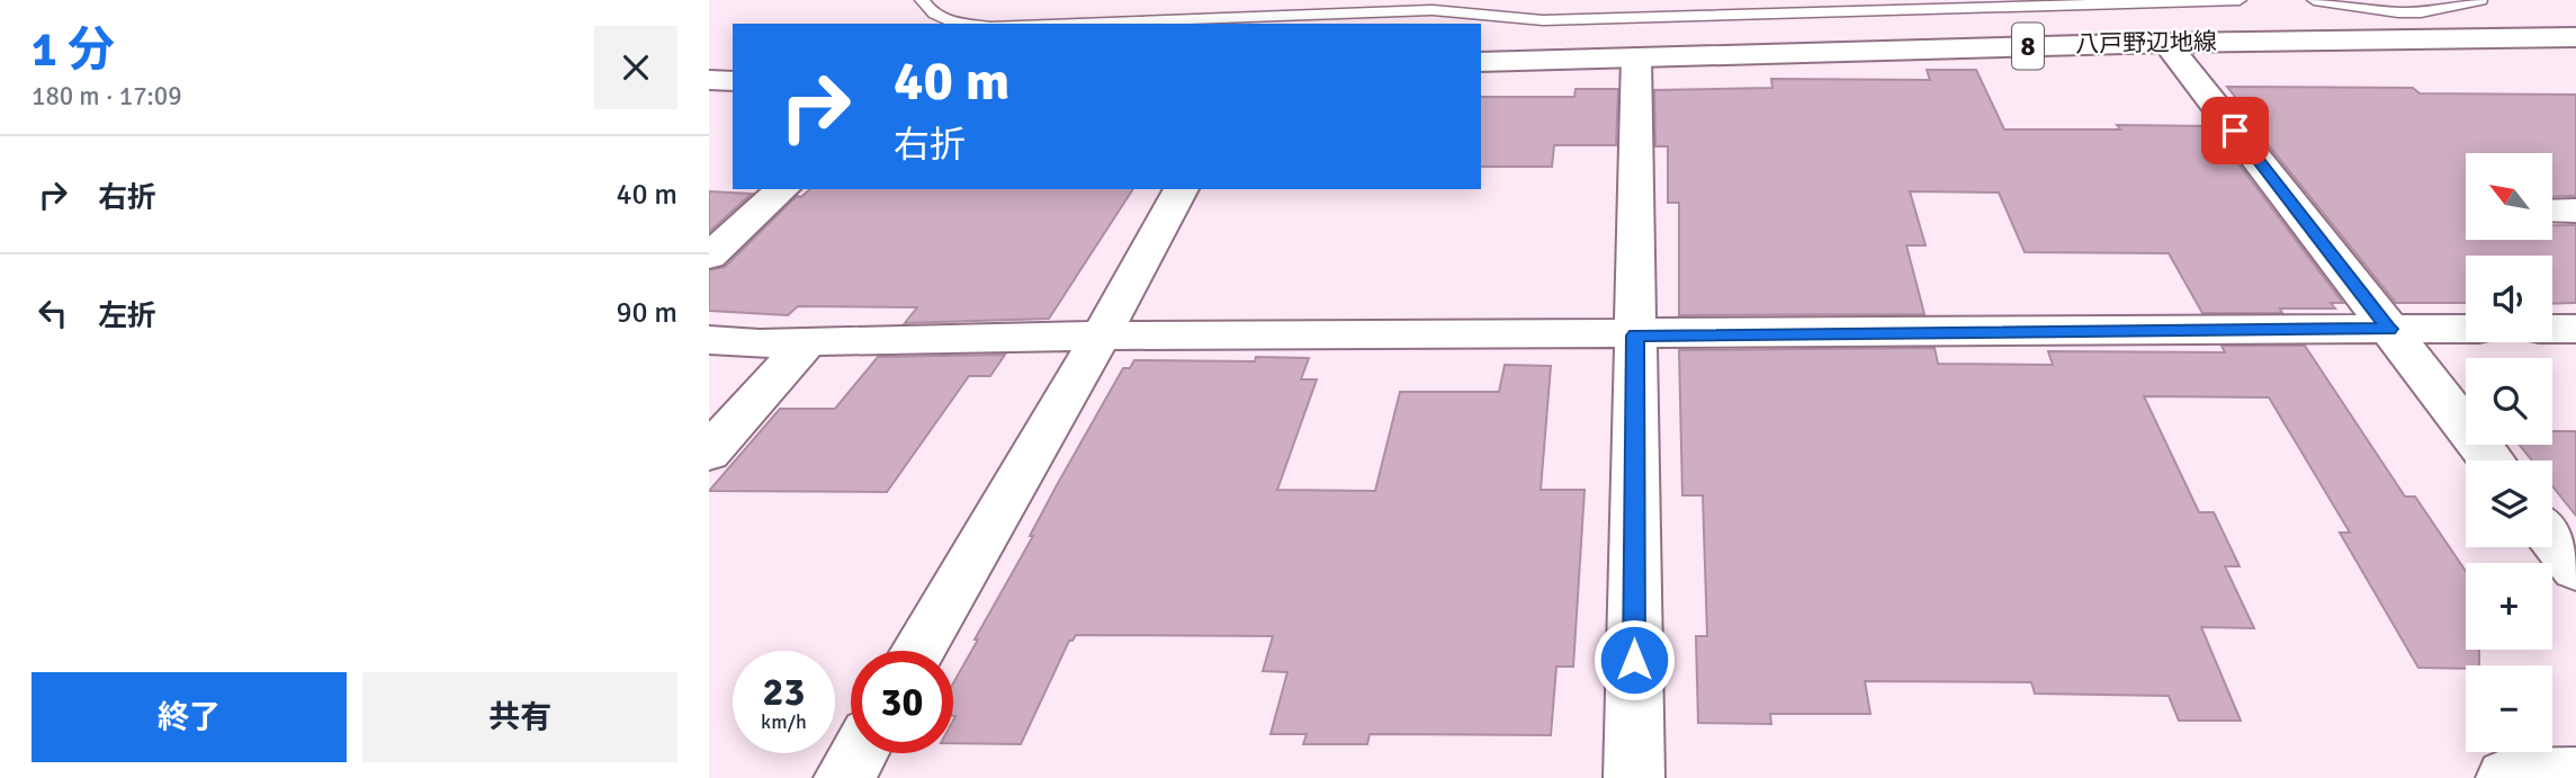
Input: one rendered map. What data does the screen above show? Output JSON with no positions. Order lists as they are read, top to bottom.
{
  "streets": {
    "street": ["八戸野辺地線", "8"]
  },
  "north": "top left",
  "page": {
    "heading": ["1 分", "180 m · 17:09"],
    "turn": ["40 m", "右折"],
    "list": [
      {
        "name": "右折",
        "value": "40 m"
      },
      {
        "name": "左折",
        "value": "90 m"
      }
    ],
    "map_buttons": ["+", "−"],
    "speed": "23 km/h",
    "limit": "30",
    "buttons": ["終了", "共有"]
  }
}
